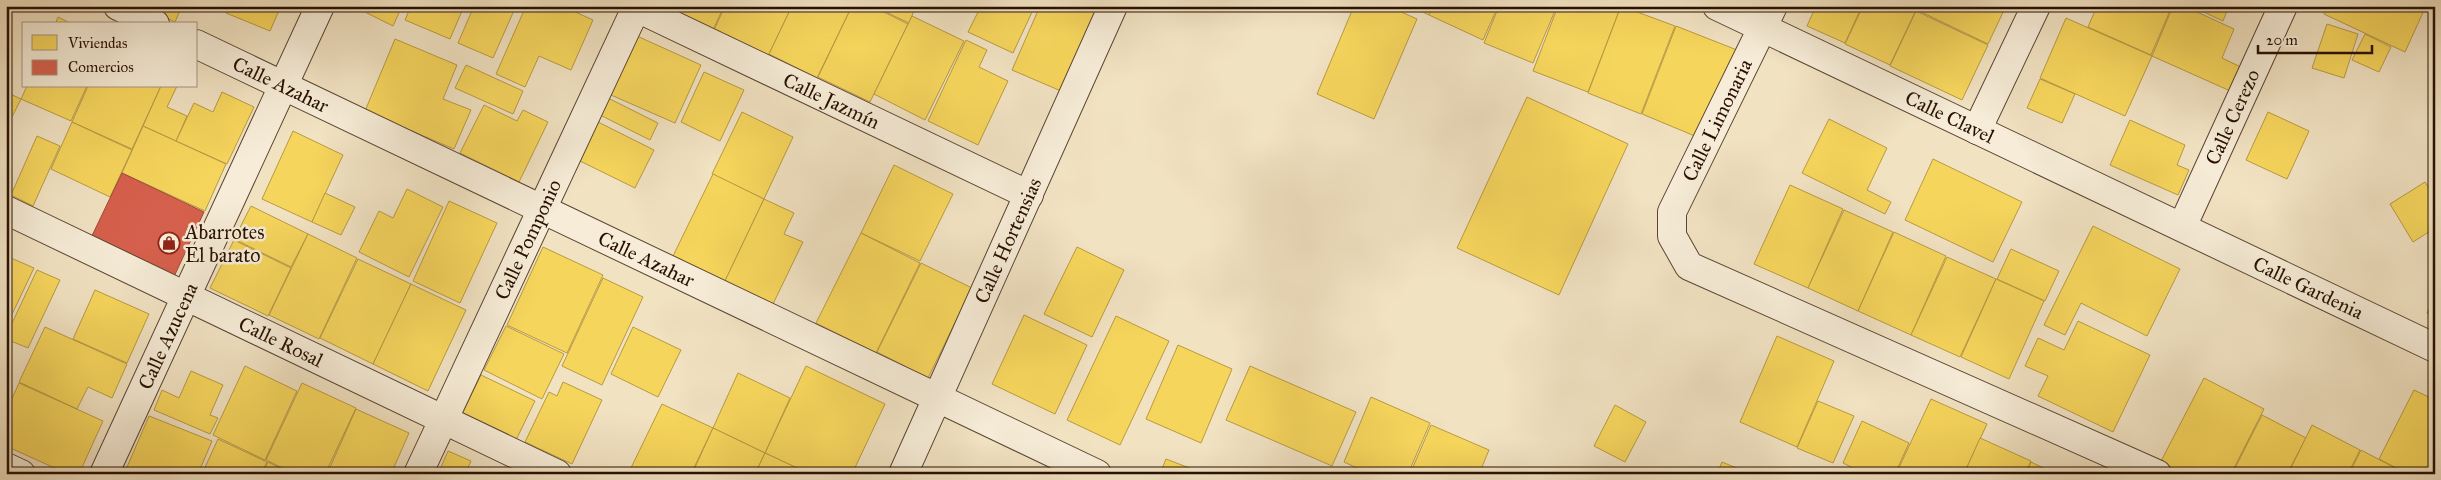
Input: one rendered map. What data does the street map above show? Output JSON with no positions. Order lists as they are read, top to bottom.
{
  "streets": {
    "street": [
      "Calle Azahar",
      "Calle Jazmín",
      "Calle Clavel",
      "Calle Cerezo",
      "Calle Limonaria",
      "Calle Pomponio",
      "Calle Hortensias",
      "Calle Gardenia",
      "Calle Azucena",
      "Calle Rosal"
    ]
  },
  "crossings": [
    ["Calle Azahar", "Calle Pomponio"],
    ["Calle Azahar", "Calle Hortensias"],
    ["Calle Azahar", "Calle Azucena"],
    ["Calle Jazmín", "Calle Pomponio"],
    ["Calle Jazmín", "Calle Hortensias"],
    ["Calle Clavel", "Calle Cerezo"],
    ["Calle Clavel", "Calle Limonaria"],
    ["Calle Clavel", "Calle Gardenia"],
    ["Calle Cerezo", "Calle Gardenia"],
    ["Calle Pomponio", "Calle Rosal"],
    ["Calle Azucena", "Calle Rosal"]
  ],
  "places": {
    "shop": ["Abarrotes El barato"]
  },
  "legend": ["Viviendas", "Comercios"],
  "scale_bar": "20 m"
}
